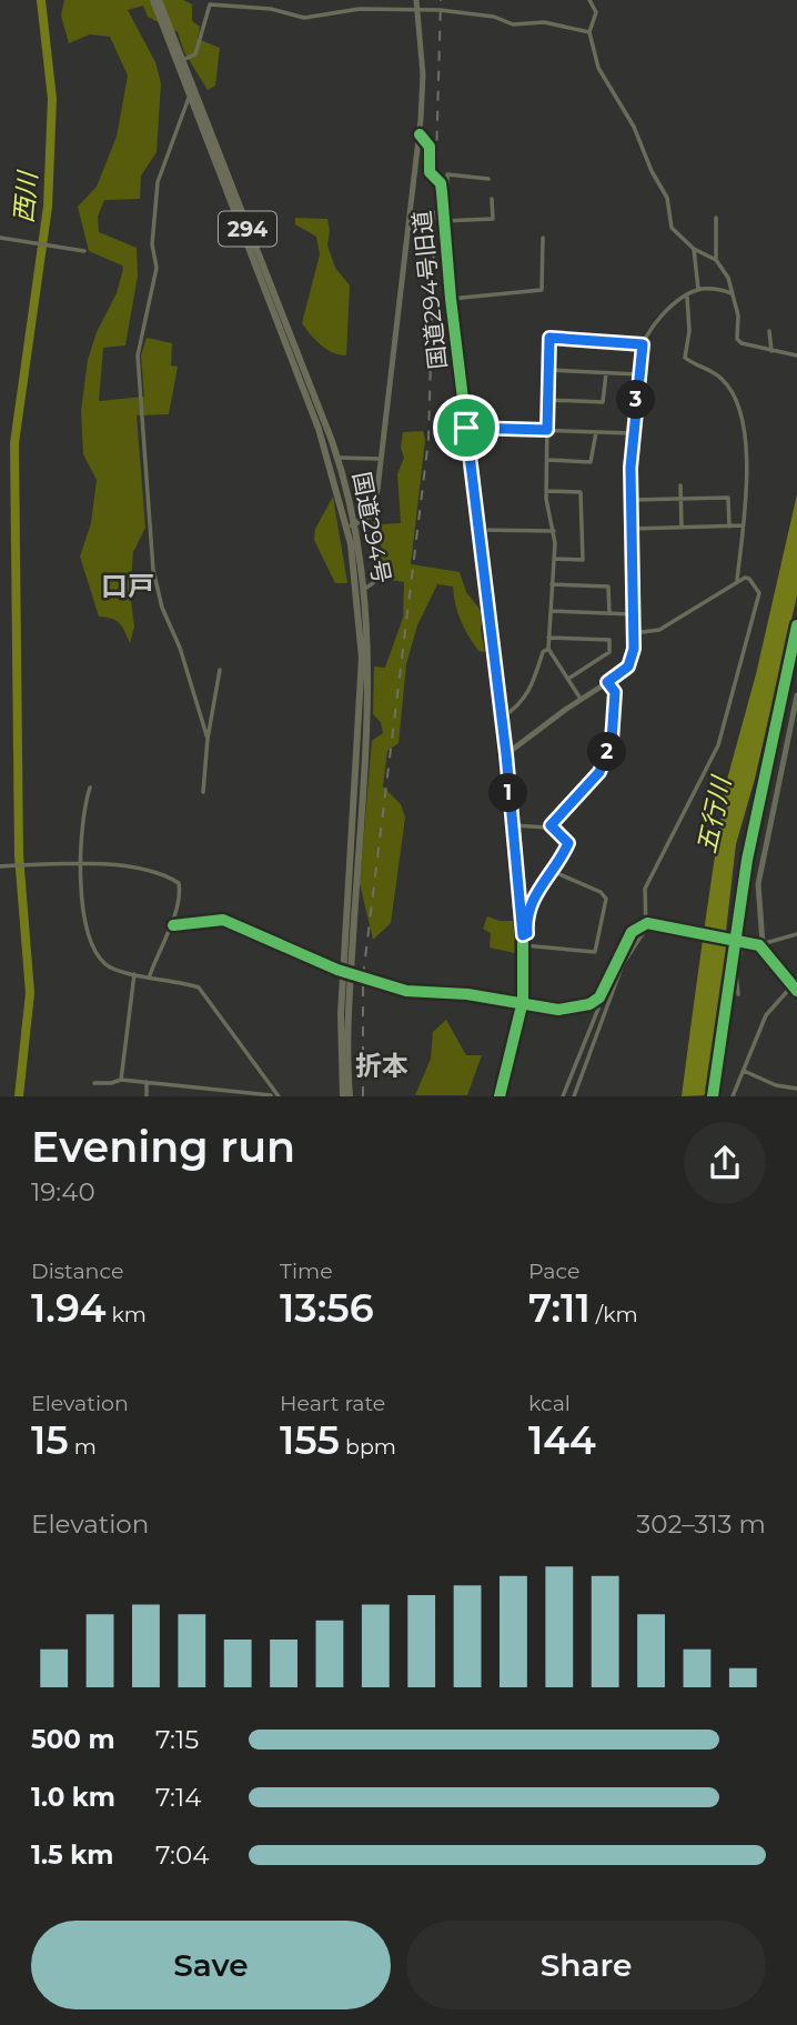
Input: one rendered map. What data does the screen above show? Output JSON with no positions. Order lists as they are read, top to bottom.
{
  "streets": {
    "highway": ["294", "国道294号"],
    "street": ["国道294号旧道"]
  },
  "districts": ["口戸", "折本"],
  "water": ["西川", "五行川"],
  "page": {
    "pins": ["3", "2", "1"],
    "heading": ["Evening run", "19:40"],
    "stats": [
      ["Distance", "1.94 km"],
      ["Time", "13:56"],
      ["Pace", "7:11 /km"],
      ["Elevation", "15 m"],
      ["Heart rate", "155 bpm"],
      ["kcal", "144"]
    ],
    "chart": ["Elevation", "302–313 m"],
    "list": [
      {
        "name": "500 m",
        "note": "7:15"
      },
      {
        "name": "1.0 km",
        "note": "7:14"
      },
      {
        "name": "1.5 km",
        "note": "7:04"
      }
    ],
    "buttons": ["Save", "Share"]
  }
}
